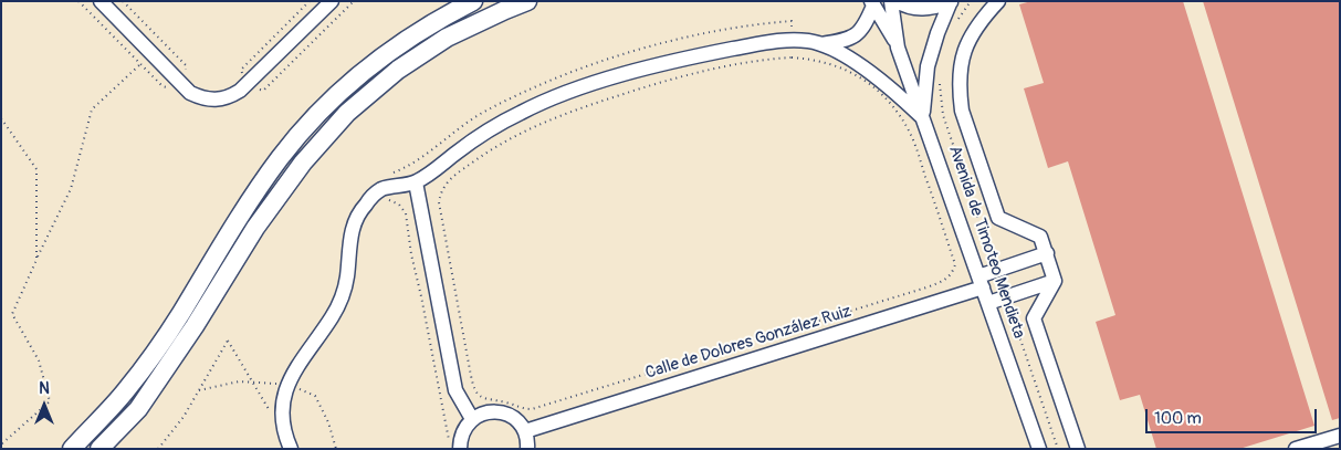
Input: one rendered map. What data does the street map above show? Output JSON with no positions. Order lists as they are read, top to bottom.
{
  "streets": {
    "street": ["Avenida de Timoteo Mendieta", "Calle de Dolores González Ruiz"]
  },
  "crossings": [
    ["Avenida de Timoteo Mendieta", "Calle de Dolores González Ruiz"]
  ],
  "scale_bar": "100 m",
  "north": "top"
}
